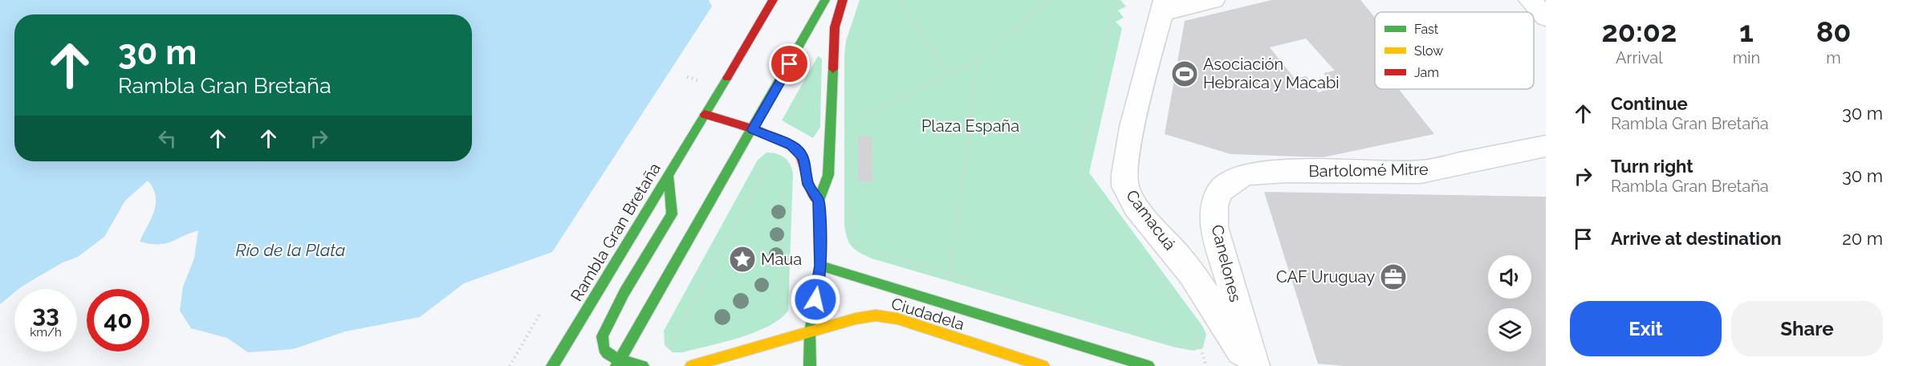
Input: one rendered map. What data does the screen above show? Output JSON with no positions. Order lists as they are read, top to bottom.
{
  "streets": {
    "street": [
      "Bartolomé Mitre",
      "Camacuá",
      "Rambla Gran Bretaña",
      "Canelones",
      "Ciudadela"
    ]
  },
  "crossings": [
    ["Bartolomé Mitre", "Canelones"]
  ],
  "water": ["Río de la Plata"],
  "parks": ["Plaza España"],
  "places": {
    "sports": ["Asociación Hebraica y Macabi"],
    "place": ["Maua"],
    "office": ["CAF Uruguay"]
  },
  "legend": ["Fast", "Slow", "Jam"],
  "page": {
    "eta": [
      "20:02",
      "Arrival",
      "1",
      "min",
      "80",
      "m"
    ],
    "turn": ["30 m", "Rambla Gran Bretaña"],
    "list": [
      {
        "name": "Continue",
        "note": "Rambla Gran Bretaña",
        "value": "30 m"
      },
      {
        "name": "Turn right",
        "note": "Rambla Gran Bretaña",
        "value": "30 m"
      },
      {
        "name": "Arrive at destination",
        "value": "20 m"
      }
    ],
    "speed": "33 km/h",
    "limit": "40",
    "buttons": ["Exit", "Share"]
  }
}
